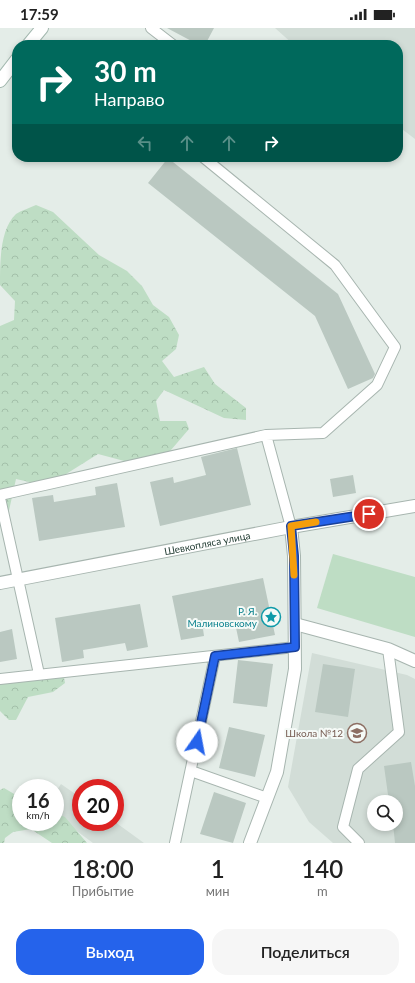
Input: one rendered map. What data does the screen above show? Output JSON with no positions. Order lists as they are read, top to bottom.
{
  "streets": {
    "street": ["Шевкопляса улица"]
  },
  "places": {
    "place": ["Р. Я. Малиновскому"],
    "school or university": ["Школа №12"]
  },
  "page": {
    "status": "17:59",
    "turn": ["30 m", "Направо"],
    "speed": "16 km/h",
    "limit": "20",
    "eta": [
      "18:00",
      "Прибытие",
      "1",
      "мин",
      "140",
      "m"
    ],
    "buttons": ["Выход", "Поделиться"]
  }
}
